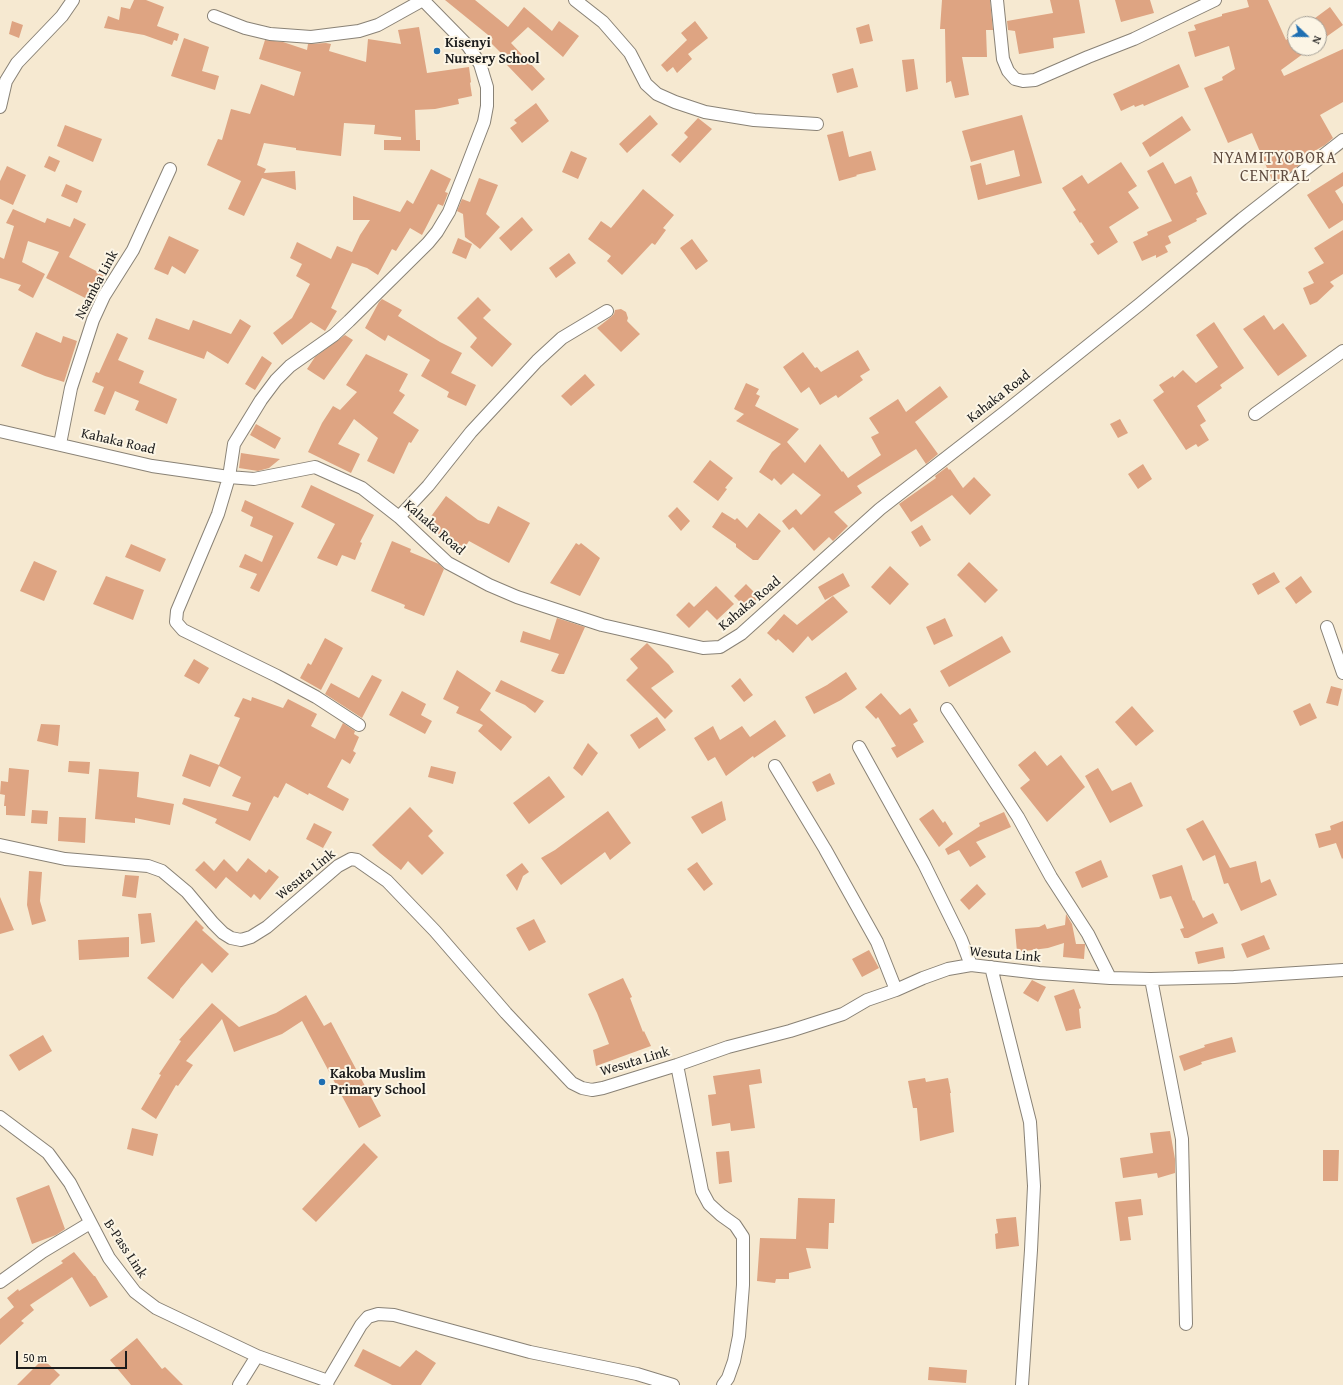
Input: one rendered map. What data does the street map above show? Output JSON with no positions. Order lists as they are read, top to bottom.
{
  "streets": {
    "street": [
      "Nsamba Link",
      "Kahaka Road",
      "Wesuta Link",
      "B-Pass Link"
    ]
  },
  "crossings": [
    ["Nsamba Link", "Kahaka Road"]
  ],
  "districts": ["NYAMITYOBORA CENTRAL"],
  "places": ["Kisenyi Nursery School", "Kakoba Muslim Primary School"],
  "scale_bar": "50 m",
  "north": "right"
}
